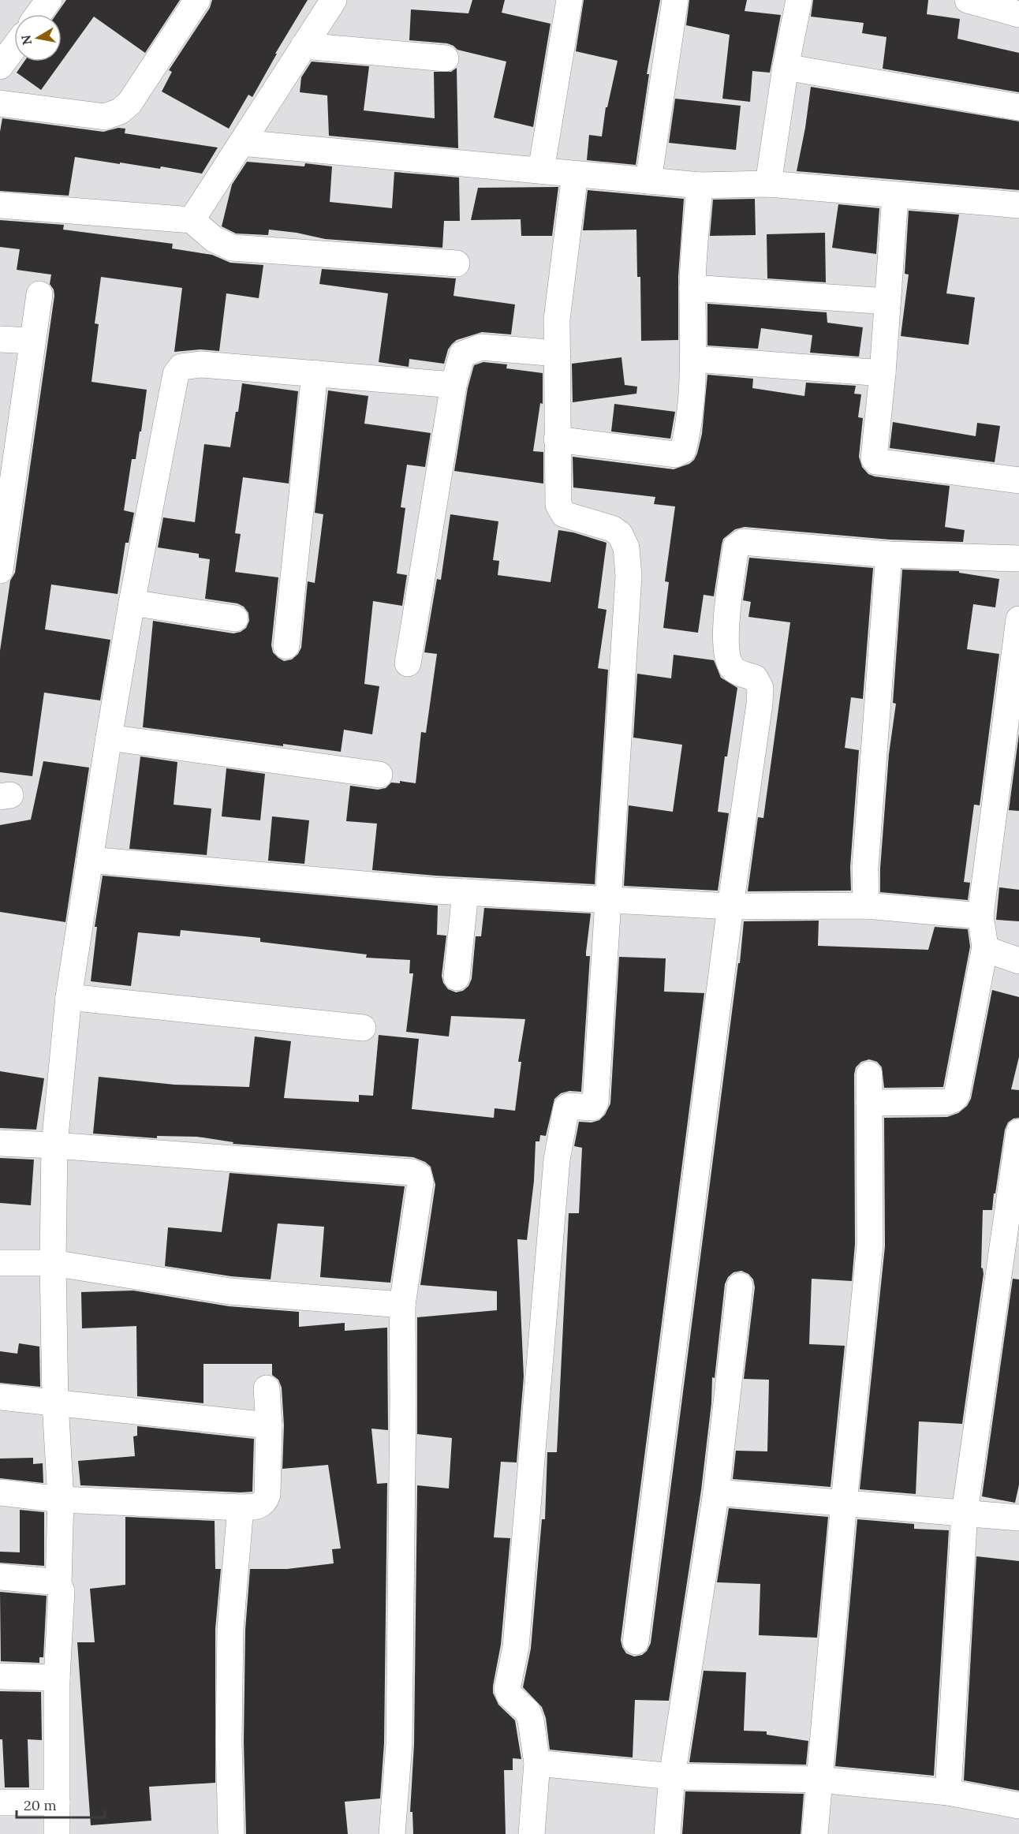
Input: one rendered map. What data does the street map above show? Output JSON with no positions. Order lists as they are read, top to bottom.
{
  "scale_bar": "20 m",
  "north": "left"
}
